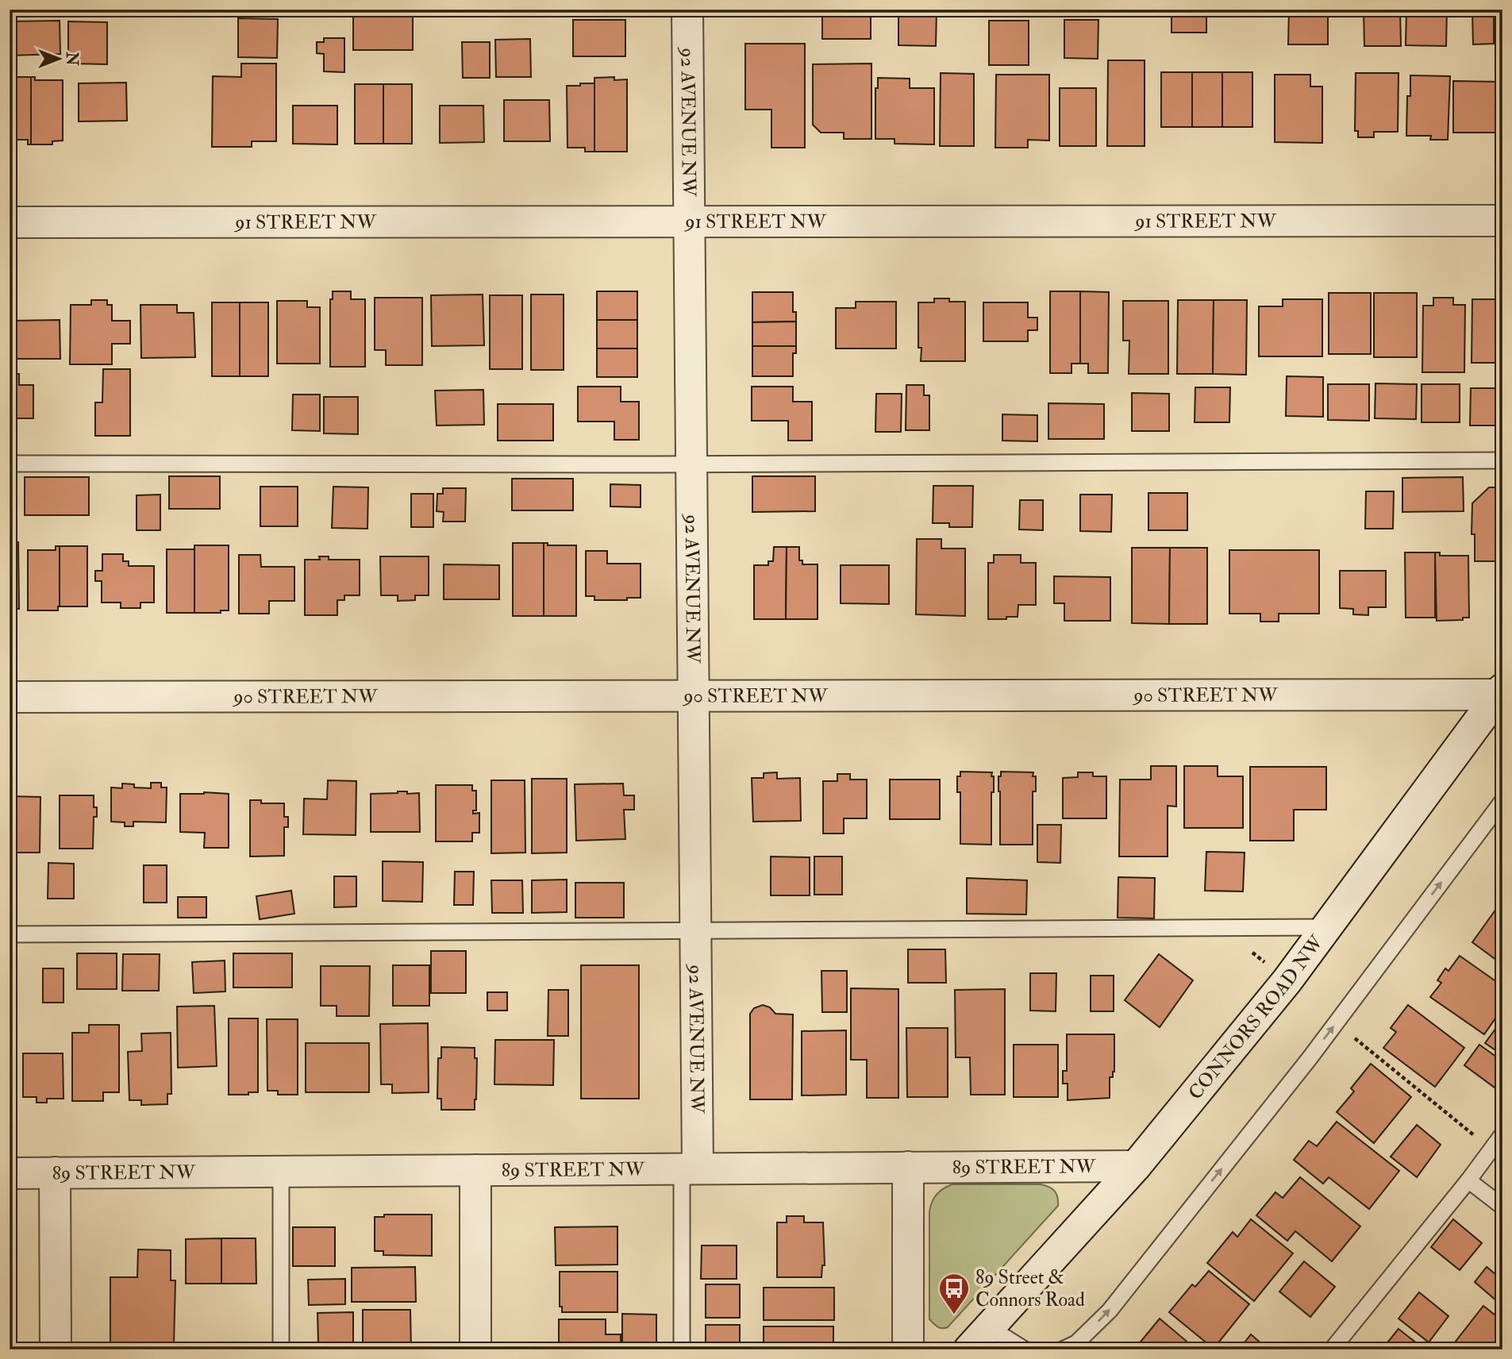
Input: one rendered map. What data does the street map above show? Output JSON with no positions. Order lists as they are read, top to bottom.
{
  "streets": {
    "street": [
      "92 AVENUE NW",
      "91 STREET NW",
      "90 STREET NW",
      "CONNORS ROAD NW",
      "89 STREET NW"
    ]
  },
  "crossings": [
    ["92 AVENUE NW", "91 STREET NW"],
    ["92 AVENUE NW", "90 STREET NW"],
    ["92 AVENUE NW", "89 STREET NW"],
    ["90 STREET NW", "CONNORS ROAD NW"],
    ["CONNORS ROAD NW", "89 STREET NW"]
  ],
  "places": {
    "bus stop": ["89 Street & Connors Road"]
  },
  "north": "right"
}
